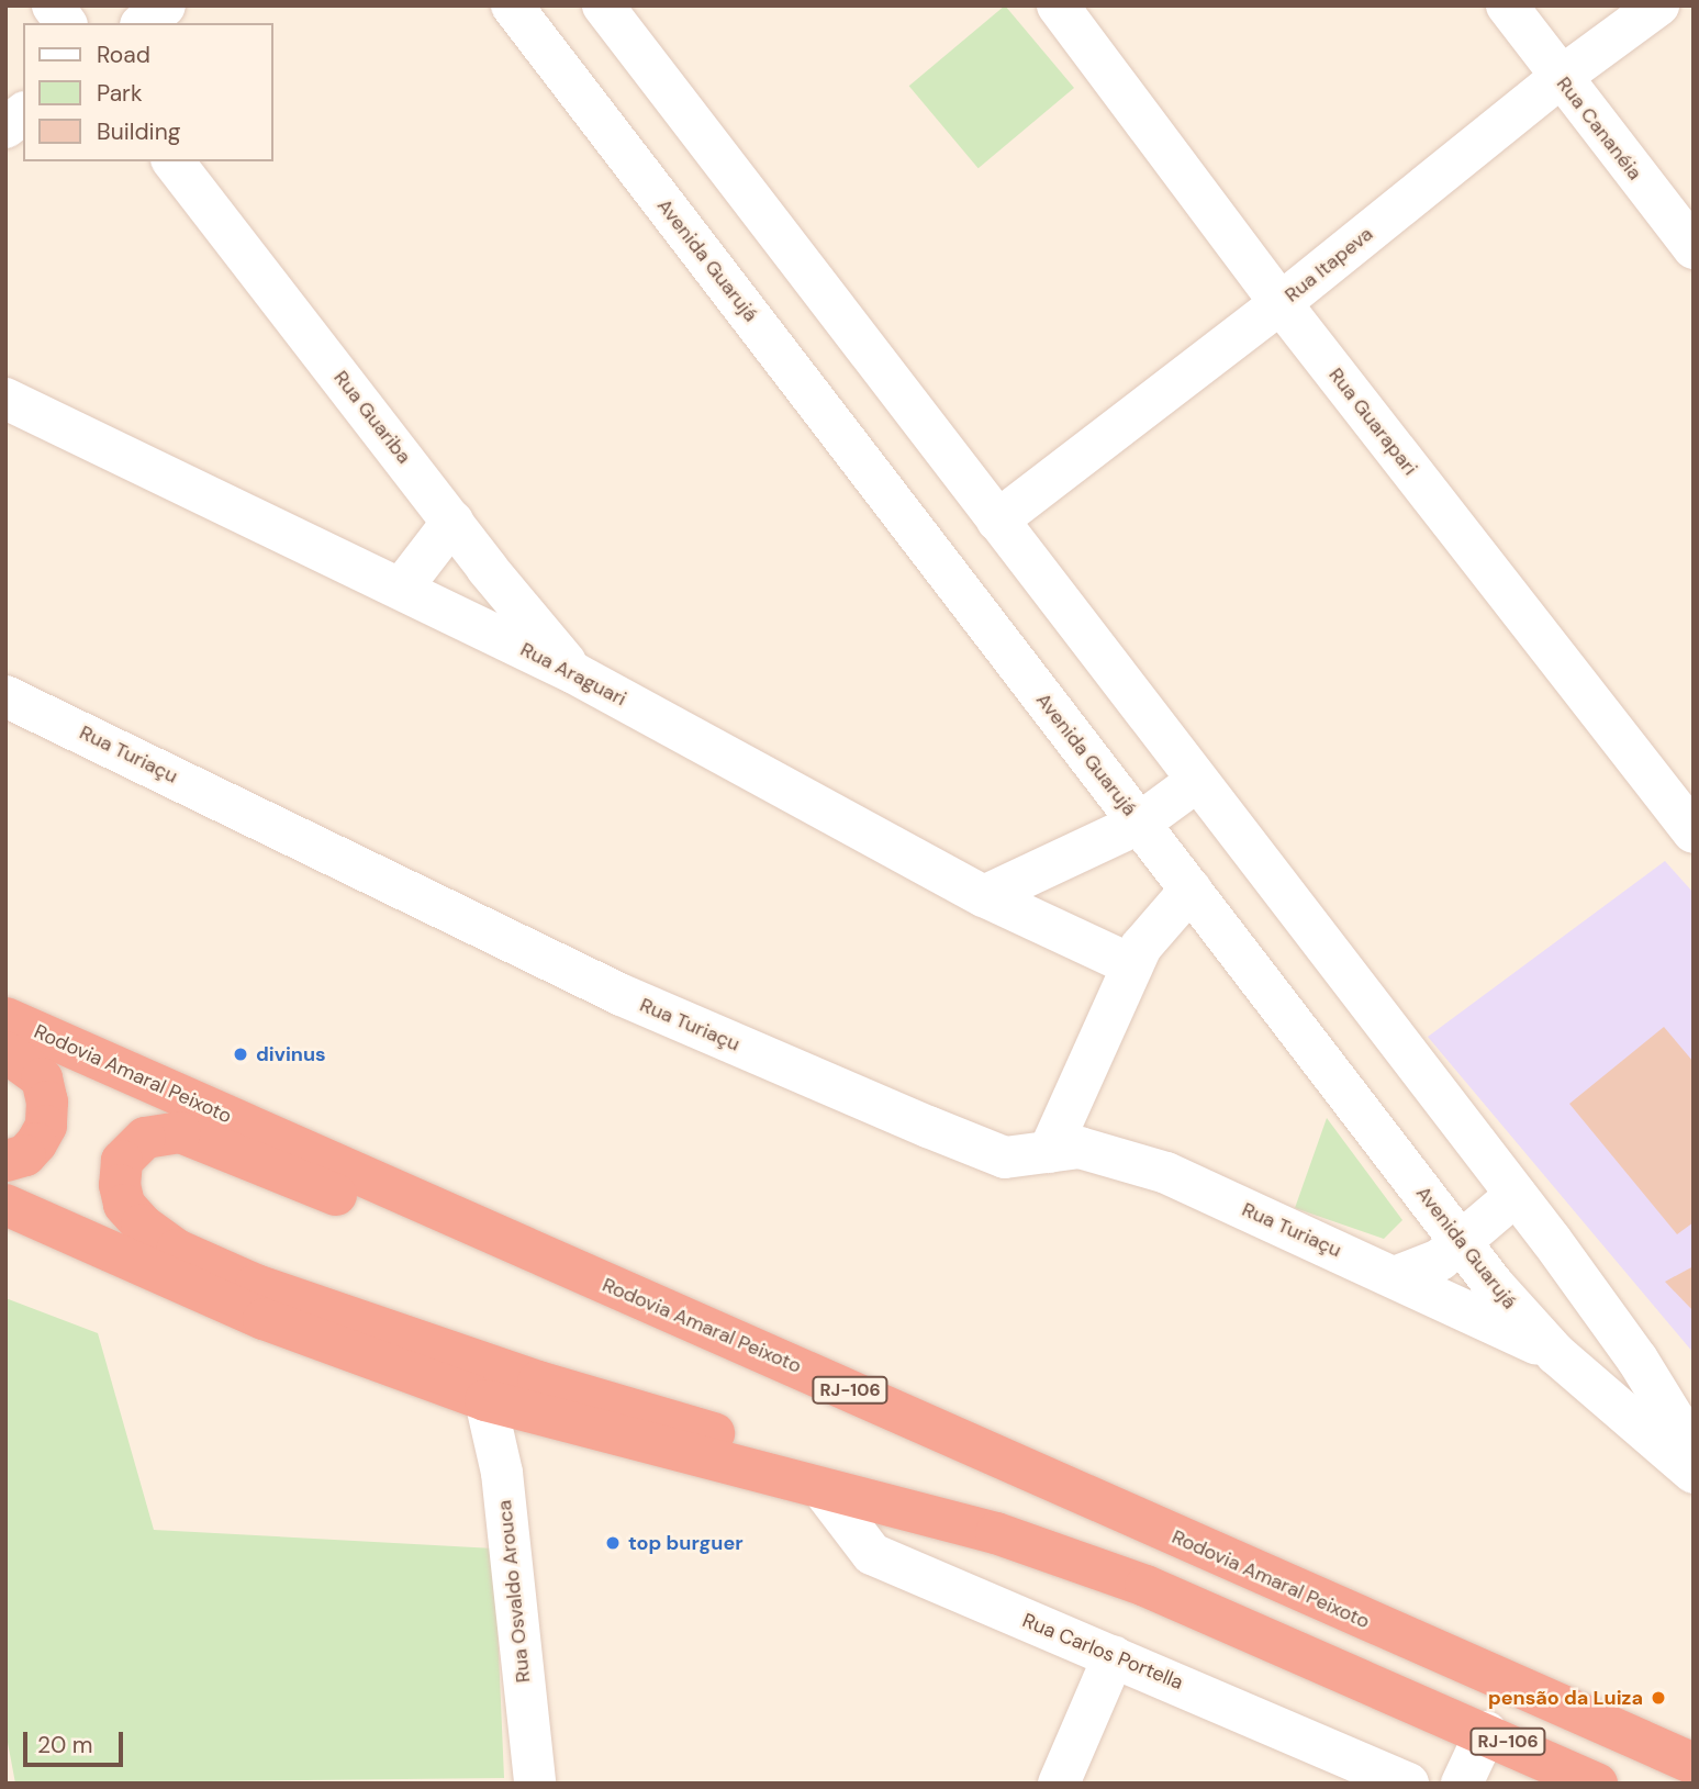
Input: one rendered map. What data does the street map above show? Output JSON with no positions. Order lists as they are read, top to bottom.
{
  "streets": {
    "highway": ["Rodovia Amaral Peixoto", "RJ-106"],
    "street": [
      "Rua Cananéia",
      "Avenida Guarujá",
      "Rua Itapeva",
      "Rua Guariba",
      "Rua Guarapari",
      "Rua Araguari",
      "Rua Turiaçu",
      "Rua Osvaldo Arouca",
      "Rua Carlos Portella"
    ]
  },
  "crossings": [
    ["Rua Cananéia", "Rua Itapeva"],
    ["Avenida Guarujá", "Rua Turiaçu"],
    ["Rua Itapeva", "Rua Guarapari"],
    ["Rua Guariba", "Rua Araguari"],
    ["RJ-106", "Rua Osvaldo Arouca"],
    ["RJ-106", "Rua Carlos Portella"]
  ],
  "places": ["divinus", "top burguer", "pensão da Luiza"],
  "legend": ["Road", "Park", "Building"],
  "scale_bar": "20 m"
}
